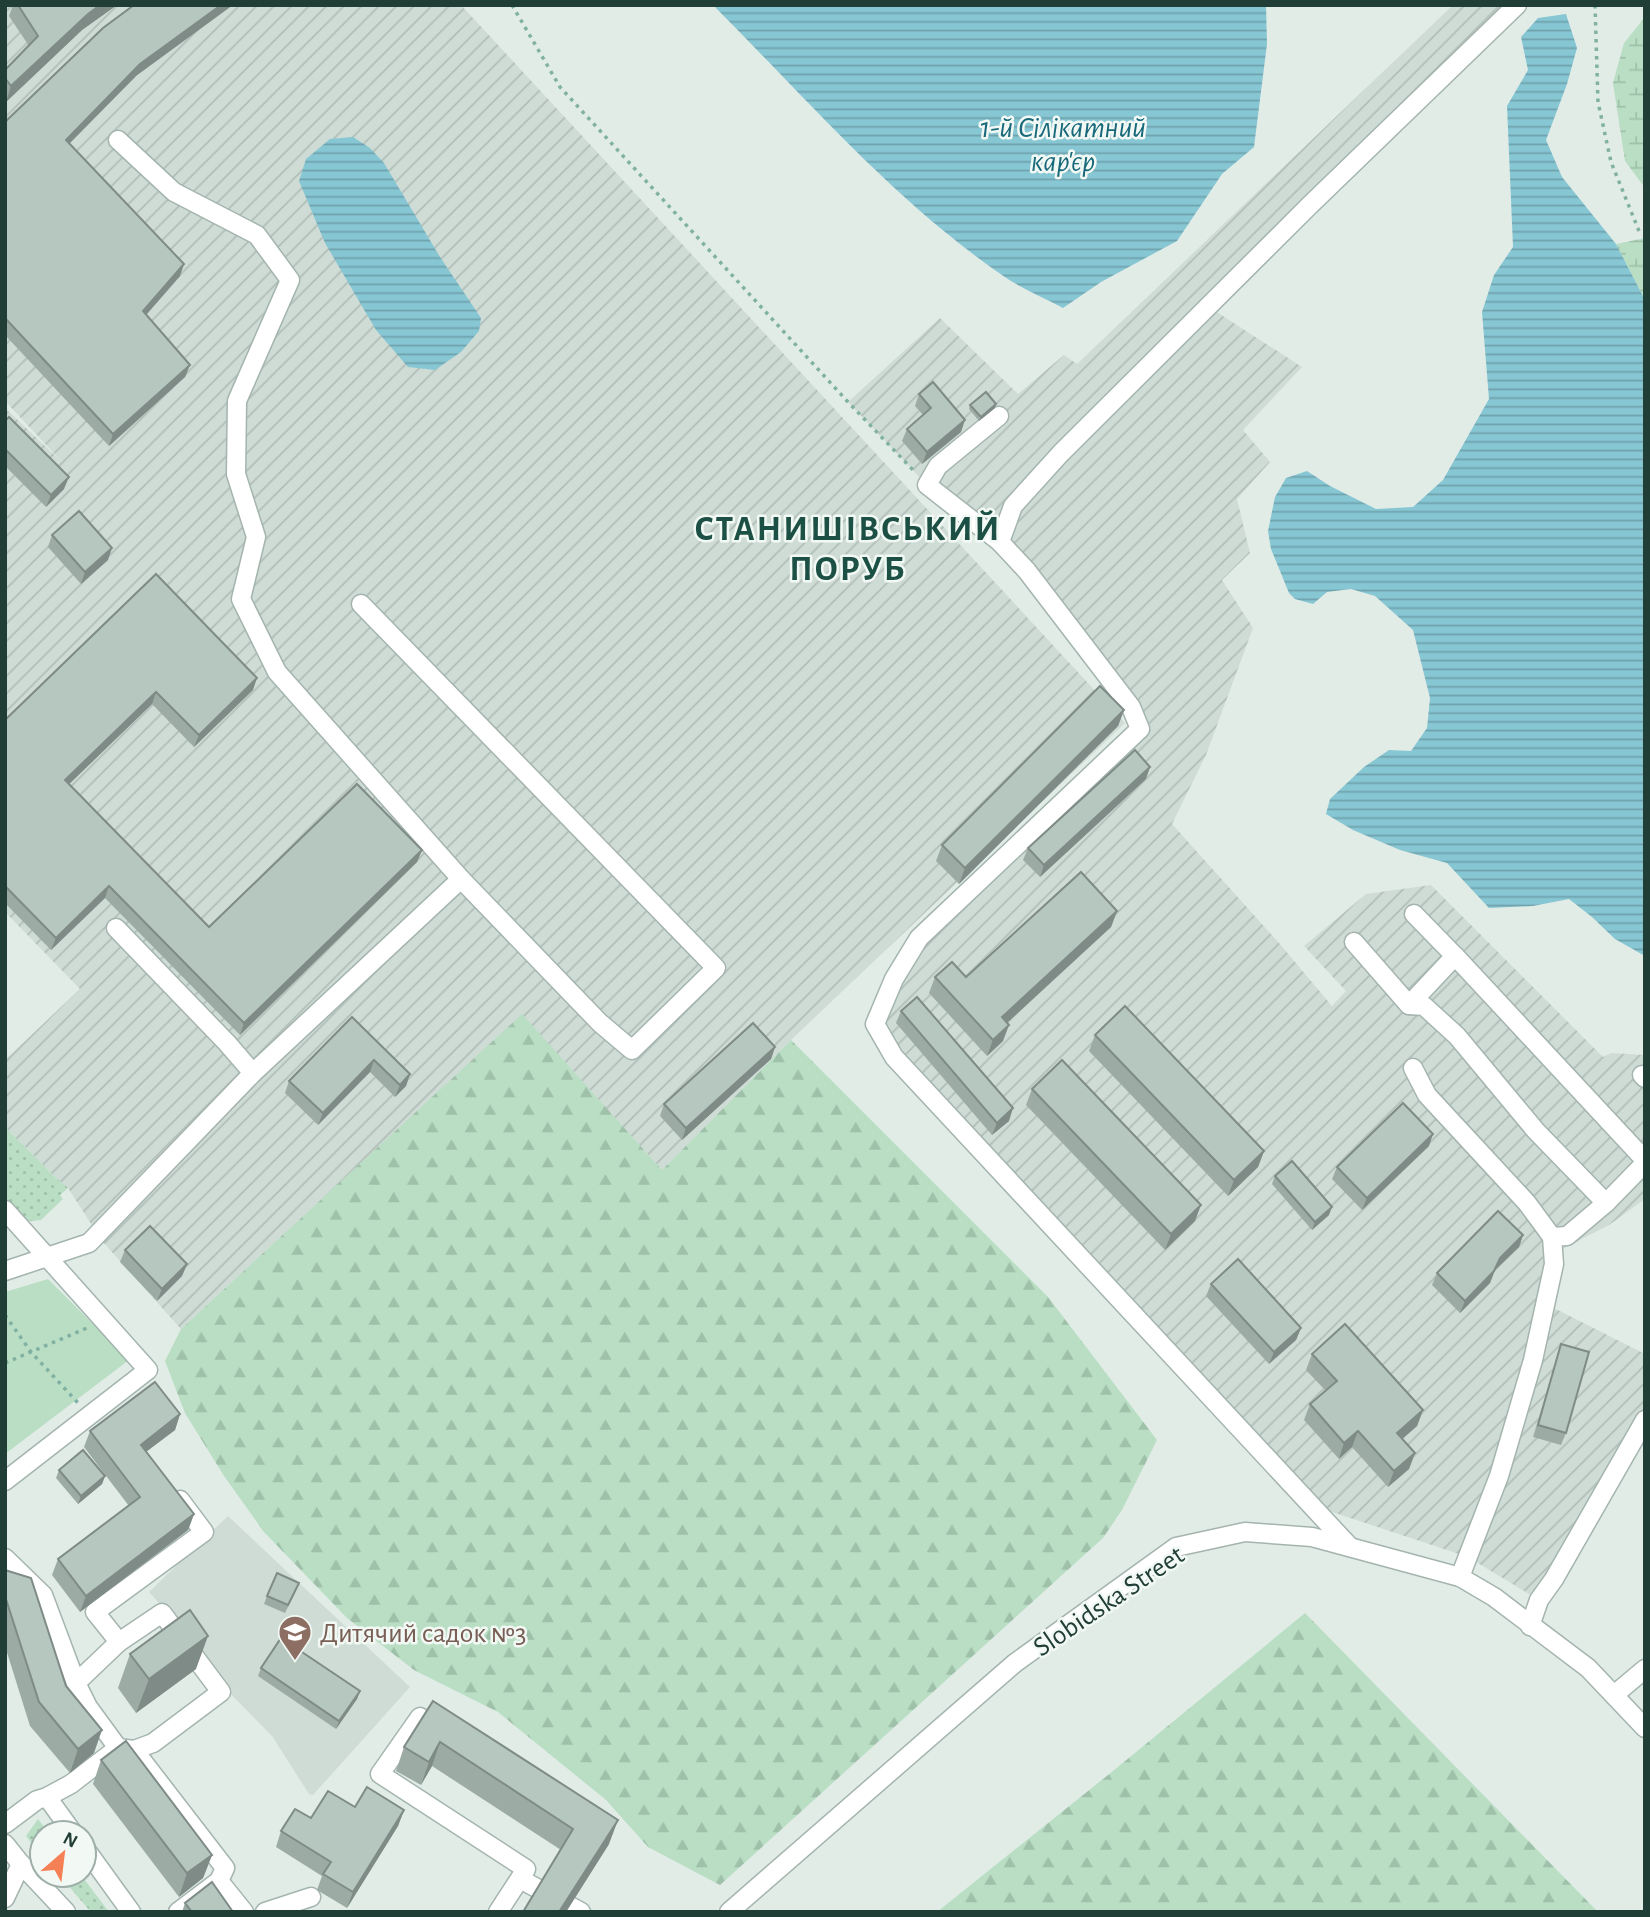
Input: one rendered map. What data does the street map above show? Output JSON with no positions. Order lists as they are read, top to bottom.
{
  "streets": {
    "street": ["Slobidska Street"]
  },
  "districts": ["СТАНИШІВСЬКИЙ ПОРУБ"],
  "water": ["1-й Сілікатний кар'єр"],
  "places": {
    "school or university": ["Дитячий садок №3"]
  },
  "north": "top right"
}
